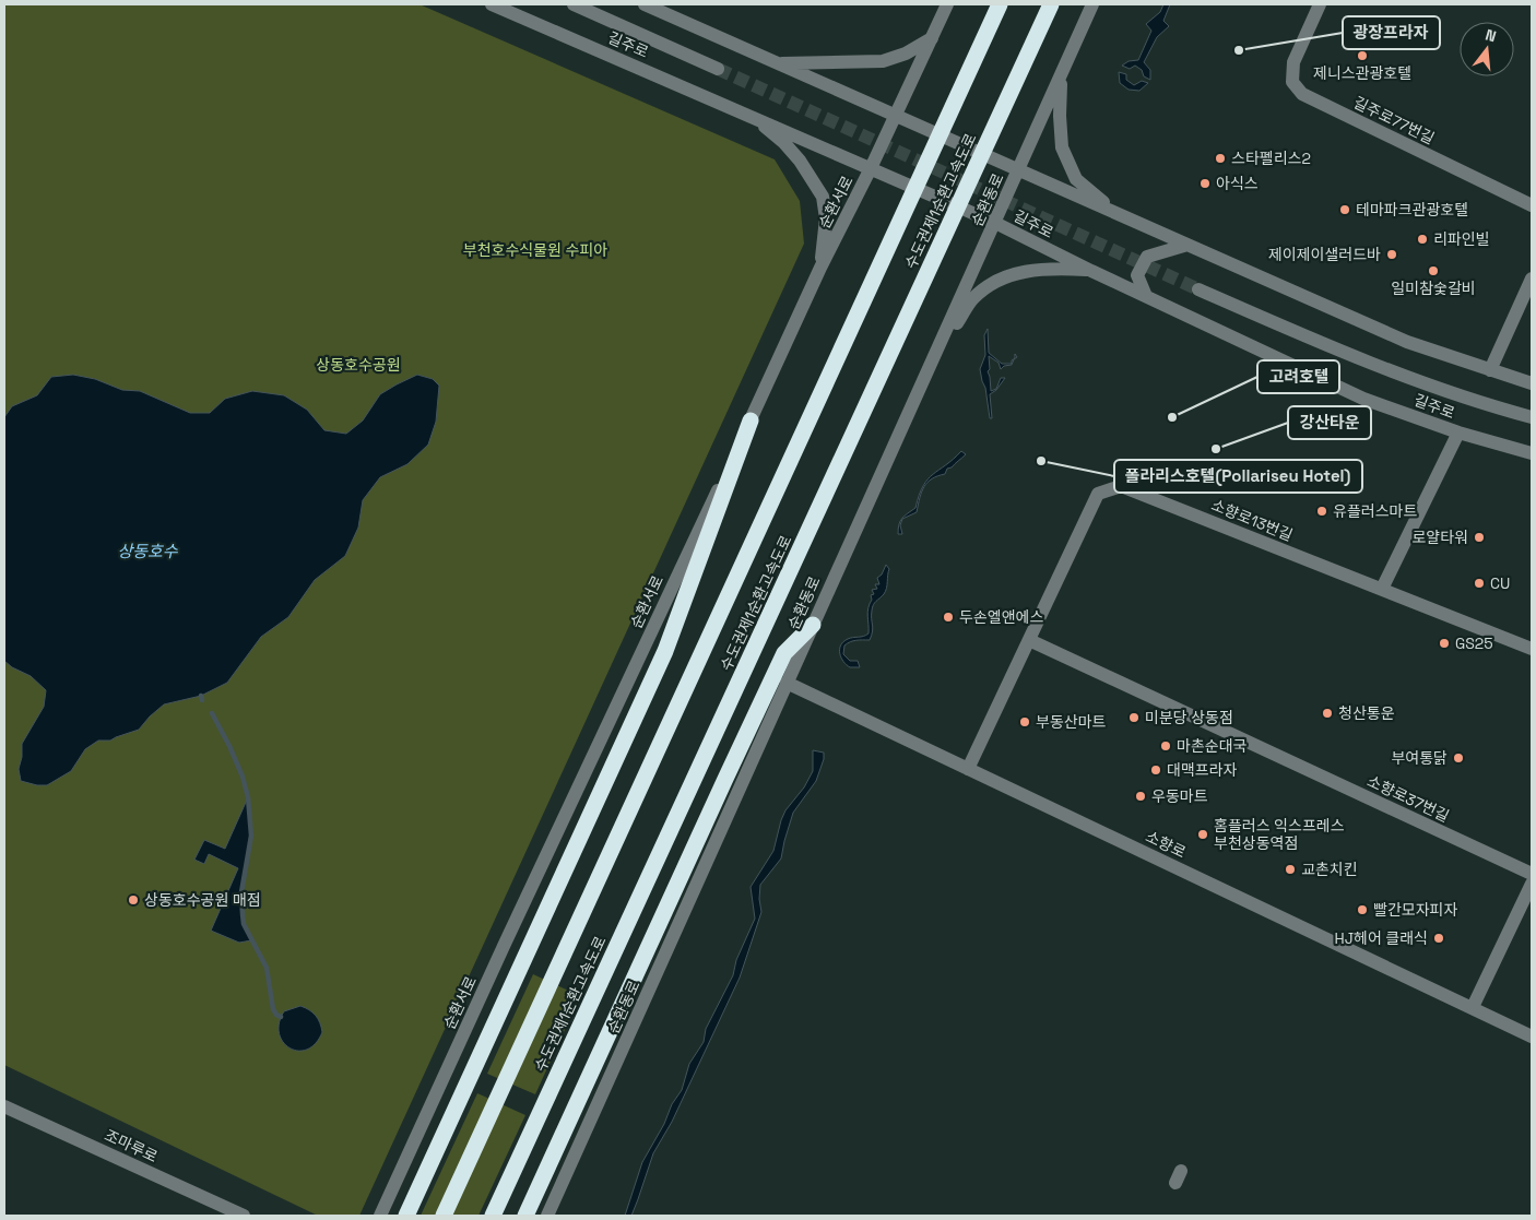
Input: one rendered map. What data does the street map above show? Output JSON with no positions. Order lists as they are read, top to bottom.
{
  "streets": {
    "highway": ["수도권제1순환고속도로"],
    "street": [
      "길주로",
      "길주로77번길",
      "순환동로",
      "순환서로",
      "소향로13번길",
      "소향로37번길",
      "소향로",
      "조마루로"
    ]
  },
  "crossings": [
    ["길주로", "순환동로"],
    ["길주로", "순환서로"],
    ["순환동로", "소향로"],
    ["소향로13번길", "소향로37번길"],
    ["소향로13번길", "소향로"]
  ],
  "water": ["상동호수"],
  "parks": ["부천호수식물원 수피아", "상동호수공원"],
  "places": [
    "광장프라자",
    "제니스관광호텔",
    "스타펠리스2",
    "아식스",
    "테마파크관광호텔",
    "리파인빌",
    "제이제이샐러드바",
    "일미참숯갈비",
    "고려호텔",
    "강산타운",
    "폴라리스호텔(Pollariseu Hotel)",
    "유플러스마트",
    "로얄타워",
    "CU",
    "두손엘앤에스",
    "GS25",
    "청산통운",
    "미분당 상동점",
    "부동산마트",
    "마촌순대국",
    "부여통닭",
    "대맥프라자",
    "우동마트",
    "홈플러스 익스프레스 부천상동역점",
    "교촌치킨",
    "상동호수공원 매점",
    "빨간모자피자",
    "HJ헤어 클래식"
  ],
  "north": "top"
}
